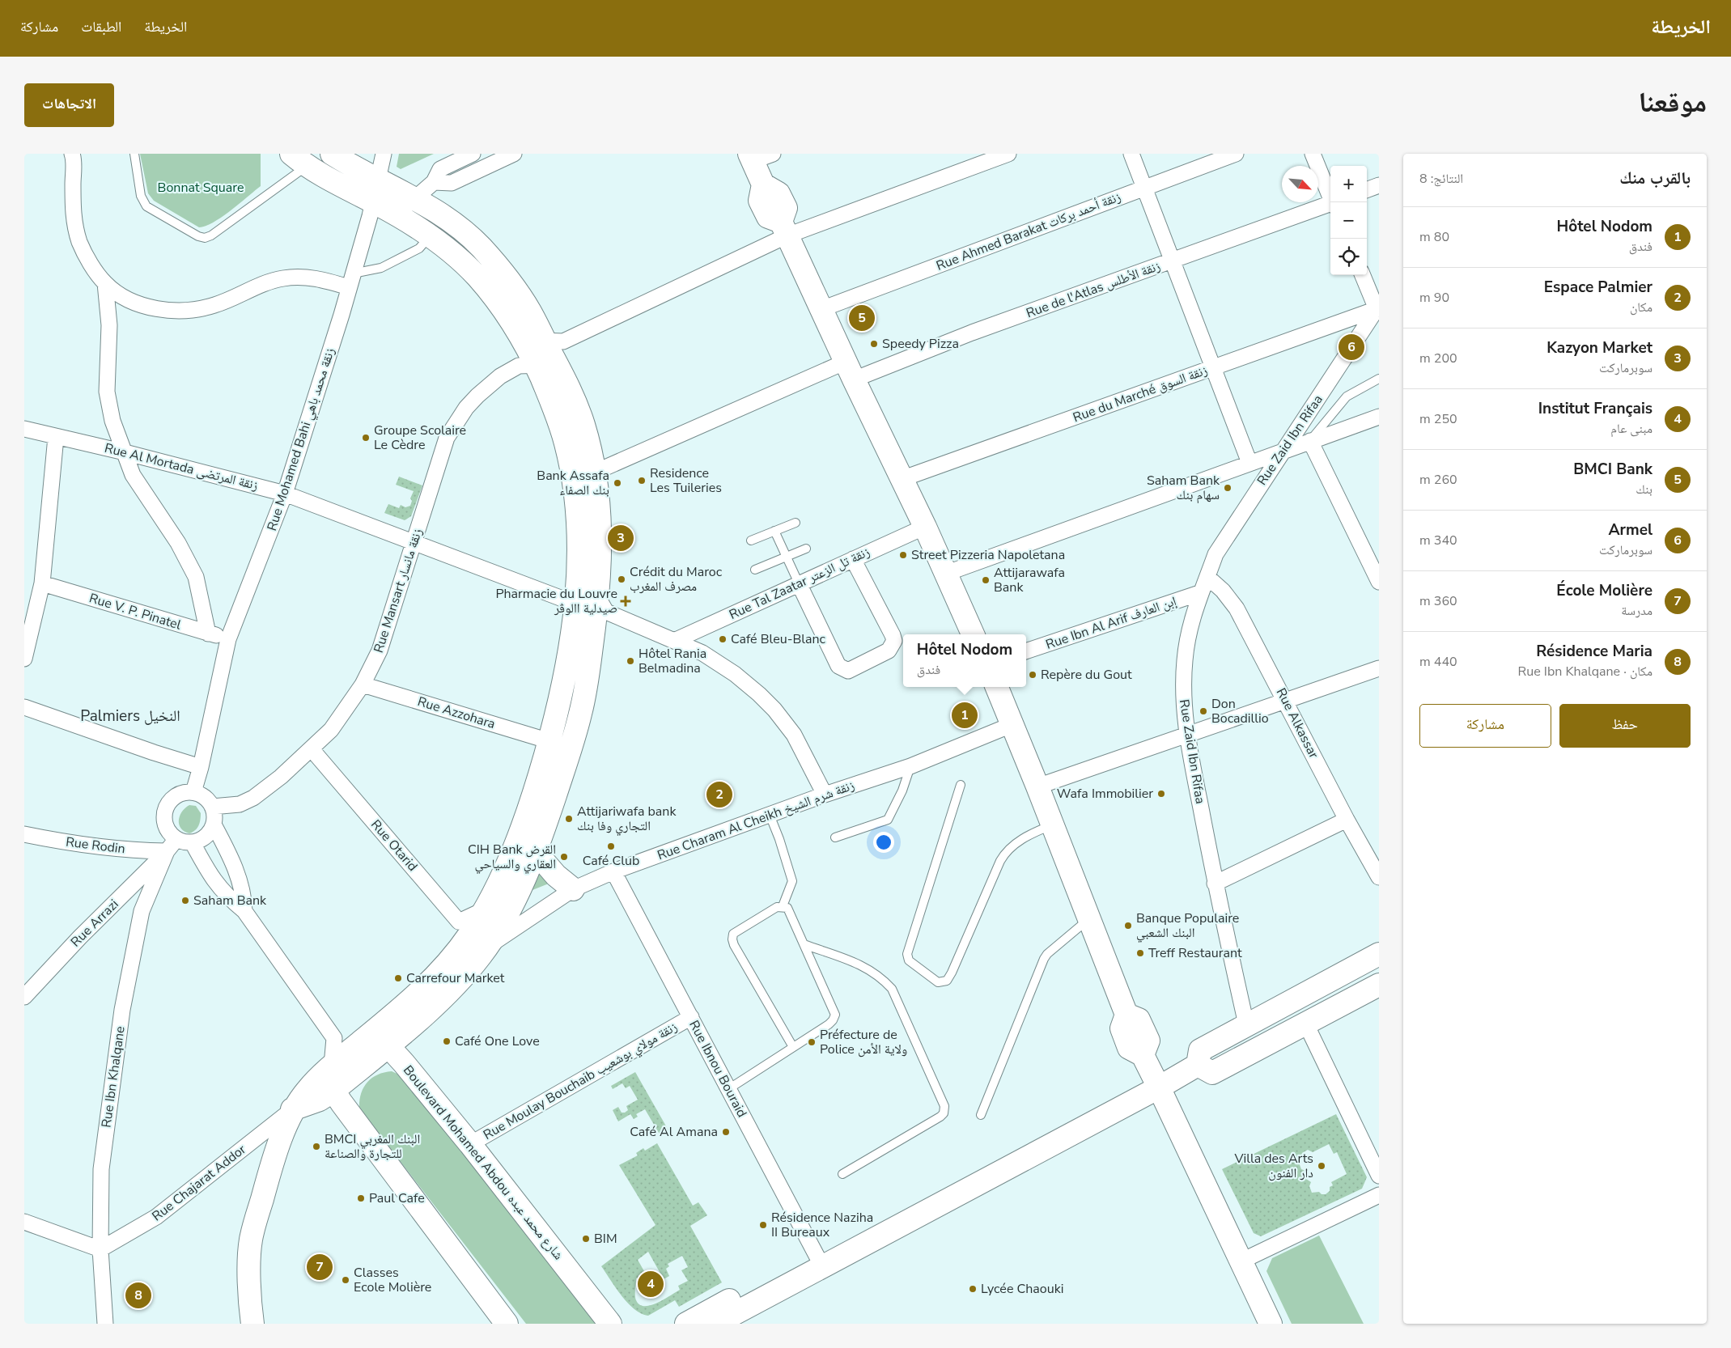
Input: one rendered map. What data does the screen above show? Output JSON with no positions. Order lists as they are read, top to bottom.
{
  "streets": {
    "street": [
      "Rue Ahmed Barakat زنقة أحمد بركات",
      "Rue de l'Atlas زنقة الأطلس",
      "Rue du Marché زنقة السوق",
      "Rue Mohamed Bahi زنقة محمد باهي",
      "Rue Zaid Ibn Rifaa",
      "Rue Al Mortada زنقة المرتضى",
      "Rue Tal Zaatar زنقة تل الزعتر",
      "Rue Mansart زنقة مانسار",
      "Rue V. P. Pinatel",
      "Rue Ibn Al Arif إبن العارف",
      "Rue Azzohara",
      "Rue Alkassar",
      "Rue Charam Al Cheikh زنقة شرم الشيخ",
      "Rue Rodin",
      "Rue Otarid",
      "Rue Arrazi",
      "Rue Ibnou Bouraid",
      "Rue Ibn Khalqane",
      "Rue Moulay Bouchaib زنقة مولاي بوشعيب",
      "Boulevard Mohamed Abdou شارع محمد عبده",
      "Rue Chajarat Addor"
    ]
  },
  "crossings": [
    ["Rue du Marché زنقة السوق", "Rue Zaid Ibn Rifaa"],
    ["Rue Mohamed Bahi زنقة محمد باهي", "Rue Al Mortada زنقة المرتضى"],
    ["Rue Mohamed Bahi زنقة محمد باهي", "Rue Mansart زنقة مانسار"],
    ["Rue Mohamed Bahi زنقة محمد باهي", "Rue V. P. Pinatel"],
    ["Rue Mohamed Bahi زنقة محمد باهي", "Rue Rodin"],
    ["Rue Mohamed Bahi زنقة محمد باهي", "Rue Arrazi"],
    ["Rue Mohamed Bahi زنقة محمد باهي", "Rue Ibn Khalqane"],
    ["Rue Zaid Ibn Rifaa", "Rue Ibn Al Arif إبن العارف"],
    ["Rue Zaid Ibn Rifaa", "Rue Alkassar"],
    ["Rue Al Mortada زنقة المرتضى", "Rue Tal Zaatar زنقة تل الزعتر"],
    ["Rue Al Mortada زنقة المرتضى", "Rue Mansart زنقة مانسار"],
    ["Rue Al Mortada زنقة المرتضى", "Rue Charam Al Cheikh زنقة شرم الشيخ"],
    ["Rue Mansart زنقة مانسار", "Rue Azzohara"],
    ["Rue Mansart زنقة مانسار", "Rue Rodin"],
    ["Rue Mansart زنقة مانسار", "Rue Otarid"],
    ["Rue Mansart زنقة مانسار", "Rue Arrazi"],
    ["Rue Mansart زنقة مانسار", "Rue Ibn Khalqane"],
    ["Rue Charam Al Cheikh زنقة شرم الشيخ", "Rue Ibnou Bouraid"],
    ["Rue Rodin", "Rue Arrazi"],
    ["Rue Rodin", "Rue Ibn Khalqane"],
    ["Rue Arrazi", "Rue Ibn Khalqane"],
    ["Rue Ibnou Bouraid", "Rue Moulay Bouchaib زنقة مولاي بوشعيب"],
    ["Rue Ibn Khalqane", "Rue Chajarat Addor"],
    ["Rue Moulay Bouchaib زنقة مولاي بوشعيب", "Boulevard Mohamed Abdou شارع محمد عبده"]
  ],
  "districts": ["Palmiers النخيل"],
  "parks": ["Bonnat Square"],
  "places": {
    "other": [
      "Speedy Pizza",
      "Groupe Scolaire Le Cèdre",
      "Residence Les Tuileries",
      "Bank Assafa بنك الصفاء",
      "Saham Bank سهام بنك",
      "Street Pizzeria Napoletana",
      "Crédit du Maroc مصرف المغرب",
      "Attijarawafa Bank",
      "Café Bleu-Blanc",
      "Hôtel Rania Belmadina",
      "Repère du Gout",
      "Don Bocadillio",
      "Wafa Immobilier",
      "Attijariwafa bank التجاري وفا بنك",
      "Café Club",
      "CIH Bank القرض العقاري والسياحي",
      "Saham Bank",
      "Banque Populaire البنك الشعبي",
      "Treff Restaurant",
      "Carrefour Market",
      "Café One Love",
      "Préfecture de Police ولاية الأمن",
      "Café Al Amana",
      "BMCI البنك المغربي للتجارة والصناعة",
      "Villa des Arts دار الفنون",
      "Paul Cafe",
      "Résidence Naziha II Bureaux",
      "BIM",
      "Classes Ecole Molière",
      "Lycée Chaouki"
    ],
    "health": ["Pharmacie du Louvre صيدلية االوڤر"]
  },
  "north": "bottom right",
  "page": {
    "header": "الخريطة",
    "nav": ["الخريطة", "الطبقات", "مشاركة"],
    "title": "موقعنا",
    "buttons": [
      "الاتجاهات",
      ["حفظ", "مشاركة"]
    ],
    "heading": ["بالقرب منك", "النتائج: 8"],
    "map_buttons": ["+", "−"],
    "list": [
      {
        "mark": "1",
        "name": "Hôtel Nodom",
        "note": "فندق",
        "value": "80 m"
      },
      {
        "mark": "2",
        "name": "Espace Palmier",
        "note": "مكان",
        "value": "90 m"
      },
      {
        "mark": "3",
        "name": "Kazyon Market",
        "note": "سوبرماركت",
        "value": "200 m"
      },
      {
        "mark": "4",
        "name": "Institut Français",
        "note": "مبنى عام",
        "value": "250 m"
      },
      {
        "mark": "5",
        "name": "BMCI Bank",
        "note": "بنك",
        "value": "260 m"
      },
      {
        "mark": "6",
        "name": "Armel",
        "note": "سوبرماركت",
        "value": "340 m"
      },
      {
        "mark": "7",
        "name": "École Molière",
        "note": "مدرسة",
        "value": "360 m"
      },
      {
        "mark": "8",
        "name": "Résidence Maria",
        "note": "مكان · Rue Ibn Khalqane",
        "value": "440 m"
      }
    ],
    "pins": [
      "5",
      "6",
      "3",
      "1",
      "2",
      "7",
      "4",
      "8"
    ],
    "popup": ["Hôtel Nodom", "فندق"]
  }
}
